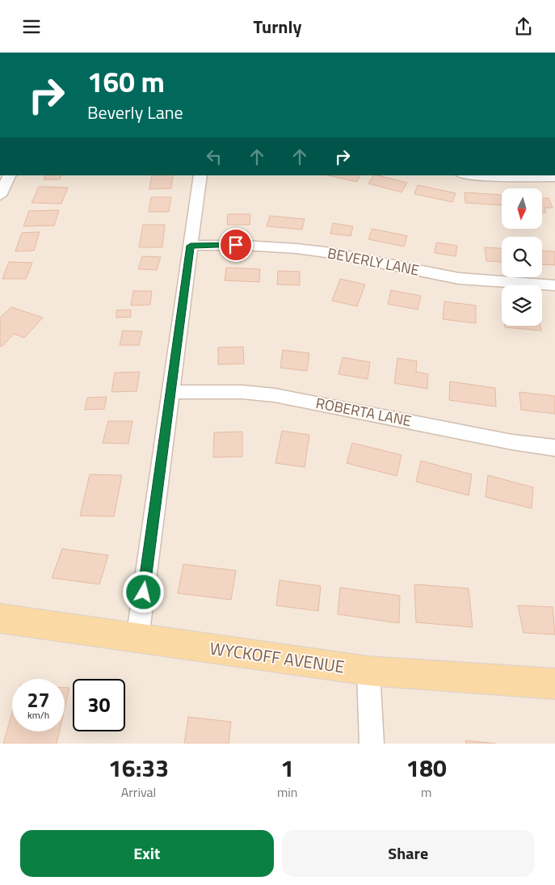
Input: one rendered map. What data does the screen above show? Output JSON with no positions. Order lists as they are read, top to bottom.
{
  "streets": {
    "main road": ["WYCKOFF AVENUE"],
    "street": ["BEVERLY LANE", "ROBERTA LANE"]
  },
  "north": "bottom",
  "page": {
    "header": "Turnly",
    "turn": ["160 m", "Beverly Lane"],
    "speed": "27 km/h",
    "limit": "30",
    "eta": [
      "16:33",
      "Arrival",
      "1",
      "min",
      "180",
      "m"
    ],
    "buttons": ["Exit", "Share"]
  }
}
